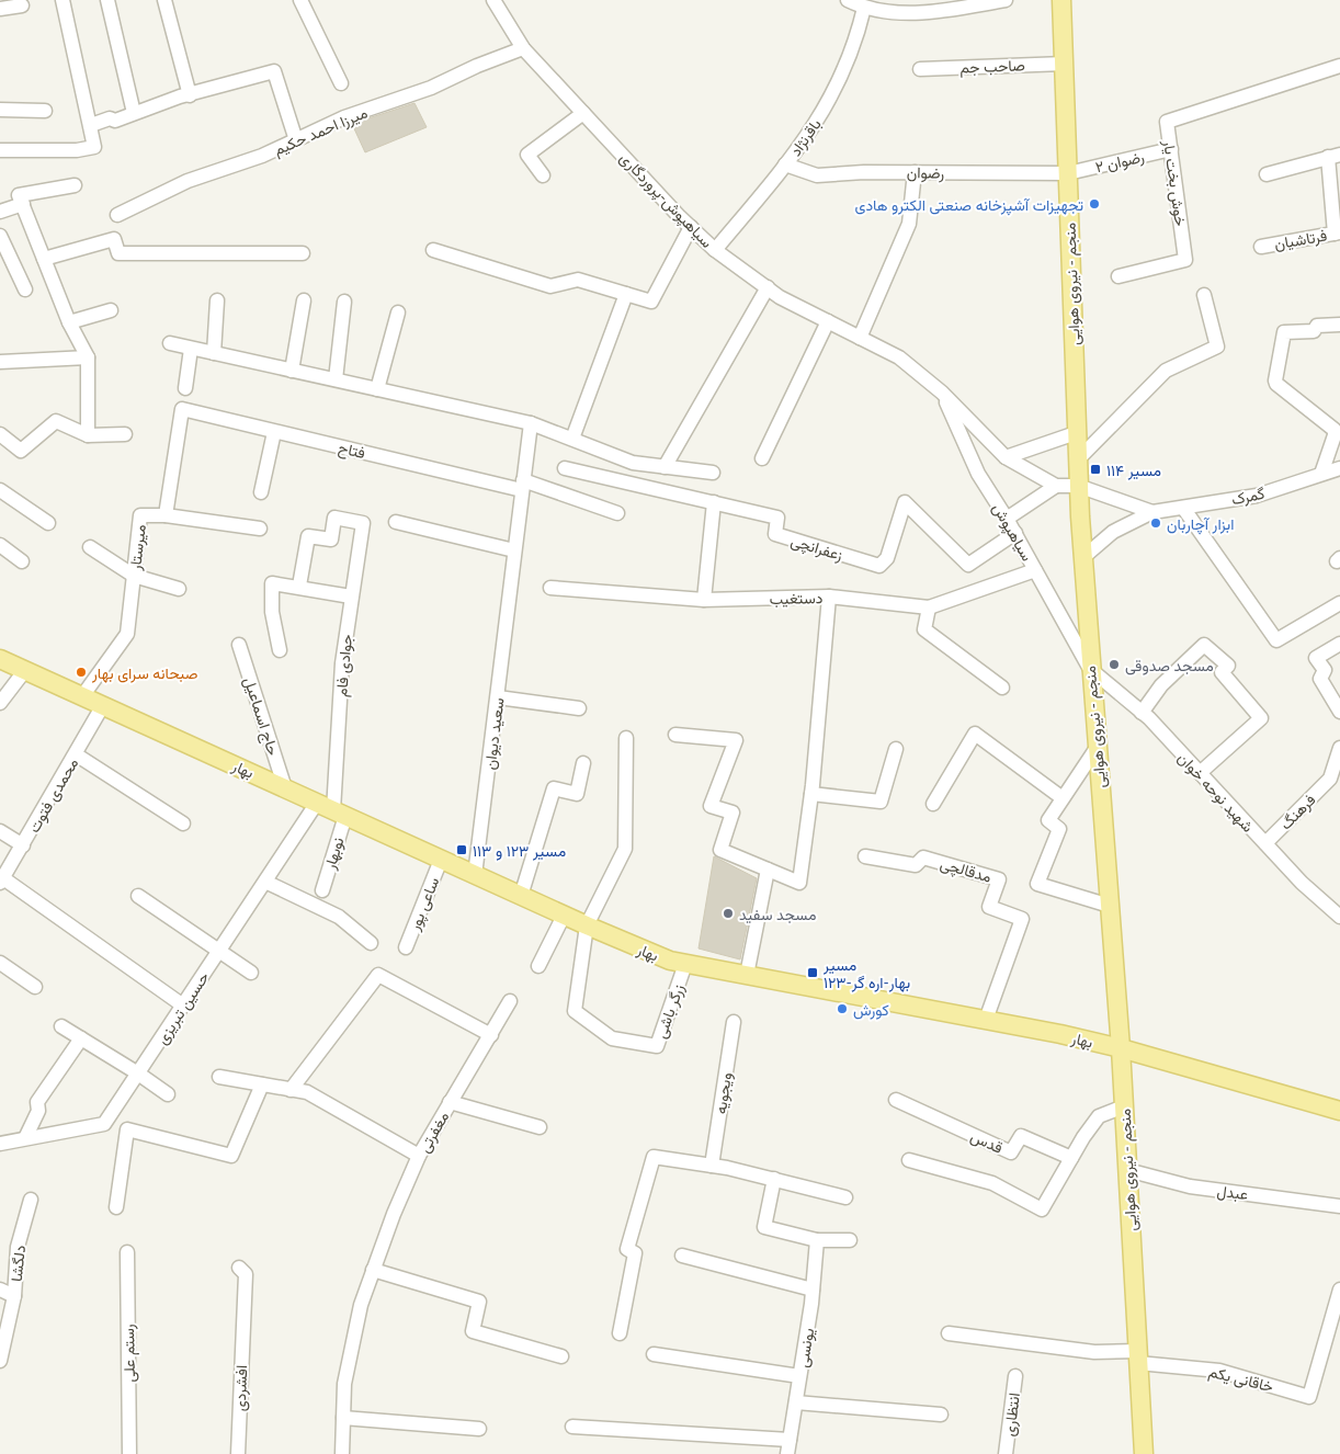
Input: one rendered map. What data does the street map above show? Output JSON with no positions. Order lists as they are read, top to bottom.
{
  "streets": {
    "main road": ["منجم - نیروی هوایی", "بهار"],
    "street": [
      "صاحب جم",
      "میرزا احمد حکیم",
      "باقرنژاد",
      "رضوان ۲",
      "رضوان",
      "خوش بخت یار",
      "سیاهپوش-پروردگاری",
      "فرتاشیان",
      "فتاح",
      "گمرک",
      "سیاهپوش",
      "میرستار",
      "زعفرانچی",
      "دستغیب",
      "جوادی فام",
      "حاج اسماعیل",
      "سعید دیوان",
      "شهید نوحه خوان",
      "محمدی فتوت",
      "فرهنگ",
      "نوبهار",
      "مدقالچی",
      "ساعی پور",
      "حسین تبریزی",
      "زرگر باشی",
      "ویجویه",
      "مغفرتی",
      "قدس",
      "عبدل",
      "دلگشا",
      "یونسی",
      "رستم علی",
      "خاقانی یکم",
      "افشردی",
      "انتظاری"
    ]
  },
  "crossings": [
    ["صاحب جم", "منجم - نیروی هوایی"],
    ["میرزا احمد حکیم", "سیاهپوش-پروردگاری"],
    ["باقرنژاد", "رضوان"],
    ["باقرنژاد", "سیاهپوش-پروردگاری"],
    ["رضوان ۲", "رضوان"],
    ["رضوان ۲", "خوش بخت یار"],
    ["رضوان ۲", "منجم - نیروی هوایی"],
    ["رضوان", "منجم - نیروی هوایی"],
    ["سیاهپوش-پروردگاری", "سیاهپوش"],
    ["منجم - نیروی هوایی", "گمرک"],
    ["منجم - نیروی هوایی", "سیاهپوش"],
    ["منجم - نیروی هوایی", "بهار"],
    ["منجم - نیروی هوایی", "شهید نوحه خوان"],
    ["منجم - نیروی هوایی", "عبدل"],
    ["منجم - نیروی هوایی", "خاقانی یکم"],
    ["فتاح", "میرستار"],
    ["فتاح", "سعید دیوان"],
    ["سیاهپوش", "زعفرانچی"],
    ["سیاهپوش", "دستغیب"],
    ["سیاهپوش", "شهید نوحه خوان"],
    ["میرستار", "بهار"],
    ["جوادی فام", "بهار"],
    ["جوادی فام", "نوبهار"],
    ["جوادی فام", "حسین تبریزی"],
    ["حاج اسماعیل", "بهار"],
    ["سعید دیوان", "بهار"],
    ["بهار", "محمدی فتوت"],
    ["بهار", "نوبهار"],
    ["بهار", "مدقالچی"],
    ["بهار", "ساعی پور"],
    ["بهار", "حسین تبریزی"],
    ["بهار", "زرگر باشی"],
    ["شهید نوحه خوان", "فرهنگ"],
    ["نوبهار", "حسین تبریزی"]
  ],
  "places": {
    "other": [
      "تجهیزات آشپزخانه صنعتی الکترو هادی",
      "ابزار آچاربان",
      "مسجد صدوقی",
      "صبحانه سرای بهار",
      "مسجد سفید",
      "کورش"
    ],
    "transit": ["مسیر ۱۱۴", "مسیر ۱۲۳ و ۱۱۳", "مسیر ۱۲۳-بهار-اره گر"]
  }
}
